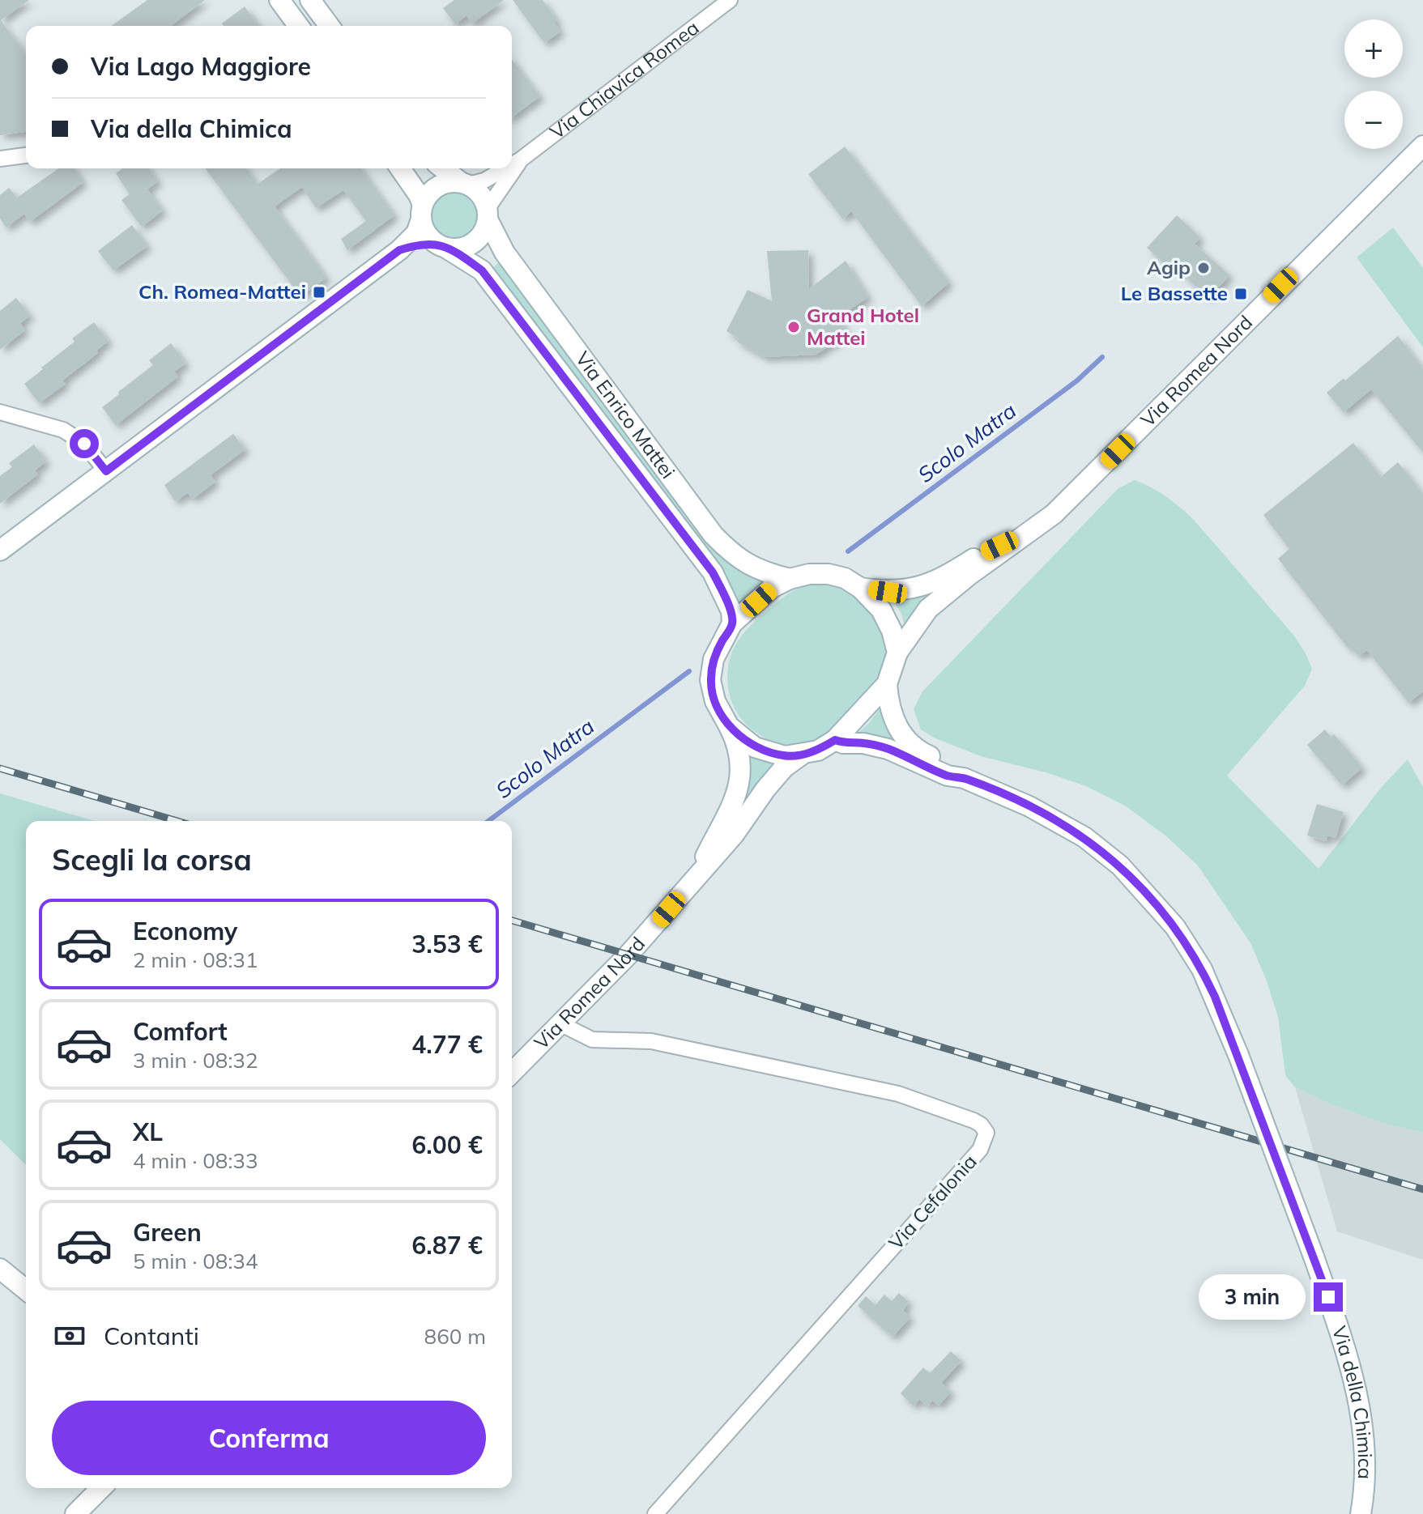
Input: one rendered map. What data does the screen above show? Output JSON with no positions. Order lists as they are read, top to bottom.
{
  "streets": {
    "main road": ["Via Romea Nord", "Via Enrico Mattei", "Via della Chimica"],
    "street": ["Via Chiavica Romea", "Via Cefalonia"]
  },
  "crossings": [
    ["Via Chiavica Romea", "Via Enrico Mattei"],
    ["Via Romea Nord", "Via Enrico Mattei"],
    ["Via Romea Nord", "Via Cefalonia"],
    ["Via Romea Nord", "Via della Chimica"],
    ["Via Enrico Mattei", "Via della Chimica"]
  ],
  "water": ["Scolo Matra"],
  "places": {
    "other": ["Agip", "Grand Hotel Mattei"],
    "transit": ["Ch. Romea-Mattei", "Le Bassette"]
  },
  "page": {
    "map_buttons": ["+", "−"],
    "banner": ["Via Lago Maggiore", "Via della Chimica"],
    "heading": "Scegli la corsa",
    "list": [
      {
        "name": "Economy",
        "note": "2 min · 08:31",
        "value": "3.53 €"
      },
      {
        "name": "Comfort",
        "note": "3 min · 08:32",
        "value": "4.77 €"
      },
      {
        "name": "XL",
        "note": "4 min · 08:33",
        "value": "6.00 €"
      },
      {
        "name": "Green",
        "note": "5 min · 08:34",
        "value": "6.87 €"
      }
    ],
    "bubble": "3 min",
    "pay": ["Contanti", "860 m"],
    "buttons": "Conferma"
  }
}
